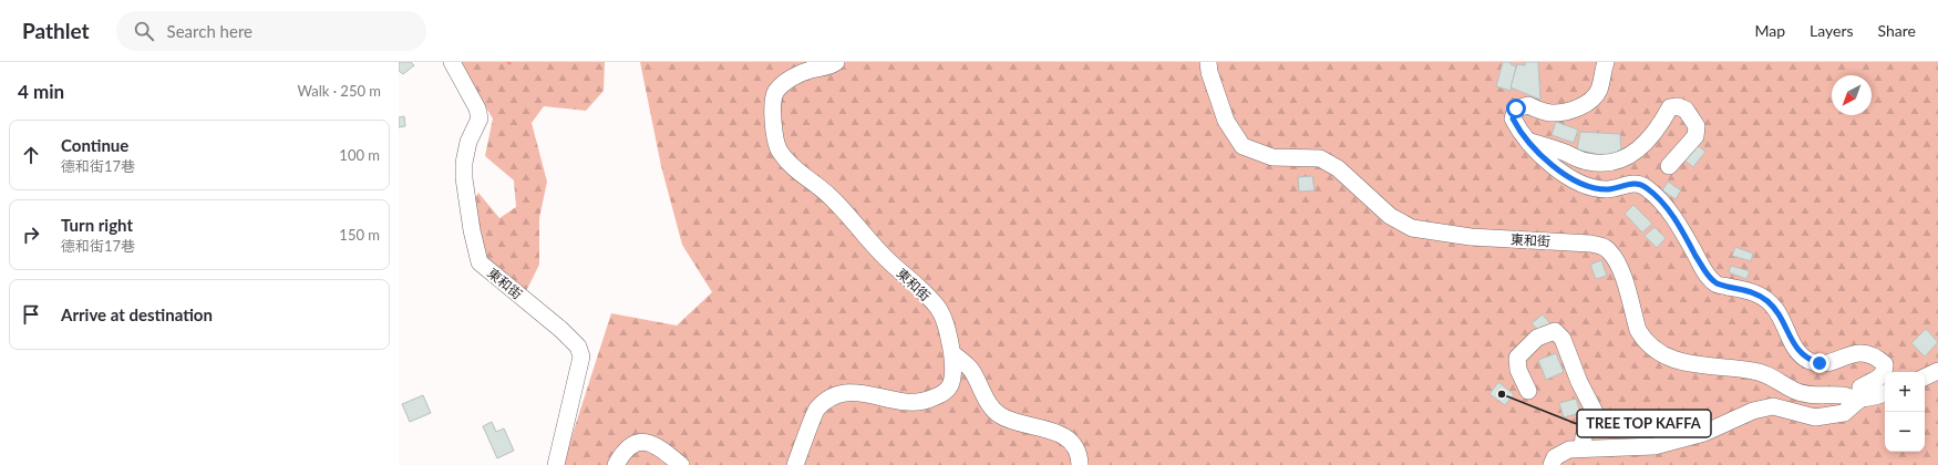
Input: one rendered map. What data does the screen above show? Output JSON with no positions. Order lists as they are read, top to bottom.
{
  "streets": {
    "street": ["東和街"]
  },
  "places": ["TREE TOP KAFFA"],
  "north": "bottom left",
  "page": {
    "header": "Pathlet",
    "search": "Search here",
    "nav": ["Map", "Layers", "Share"],
    "heading": ["4 min", "Walk · 250 m"],
    "list": [
      ["Continue", "德和街17巷", "100 m"],
      ["Turn right", "德和街17巷", "150 m"],
      "Arrive at destination"
    ],
    "map_buttons": ["+", "−"]
  }
}
